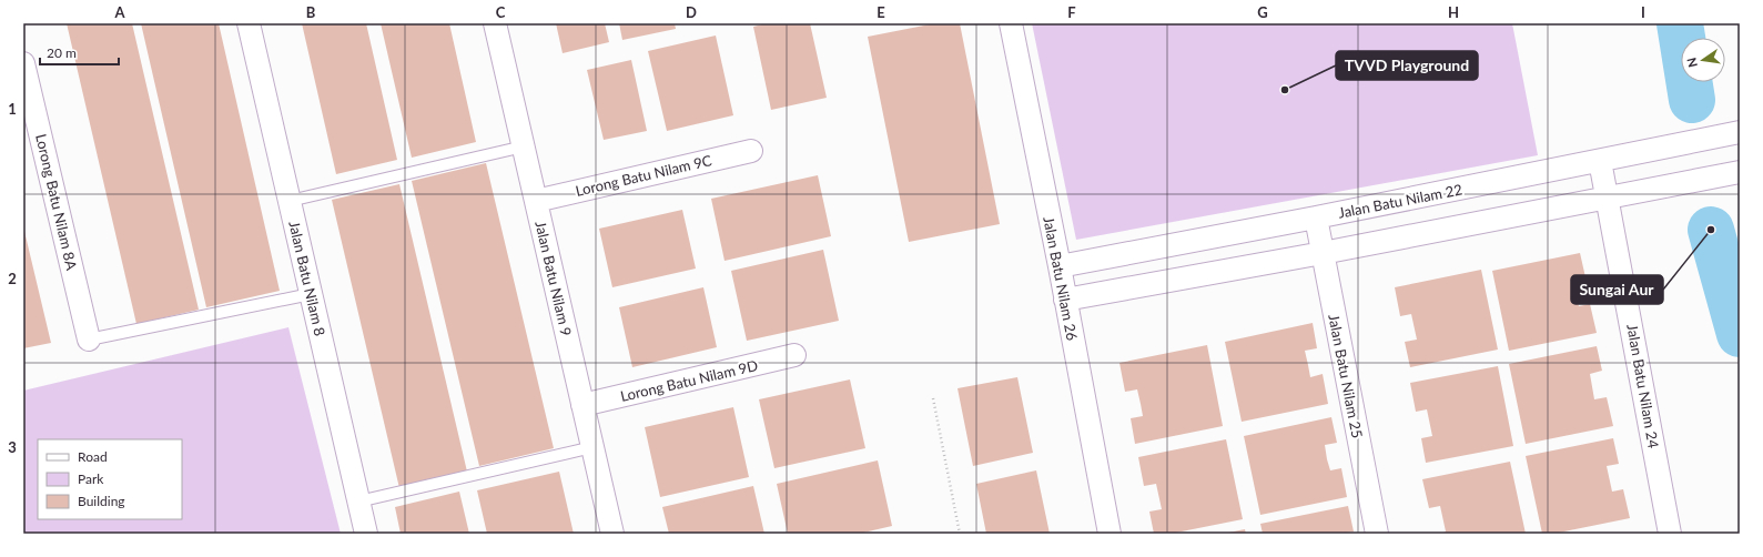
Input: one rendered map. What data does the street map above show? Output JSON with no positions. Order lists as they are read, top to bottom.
{
  "streets": {
    "street": [
      "Lorong Batu Nilam 9C",
      "Jalan Batu Nilam 22",
      "Lorong Batu Nilam 8A",
      "Jalan Batu Nilam 8",
      "Jalan Batu Nilam 9",
      "Jalan Batu Nilam 26",
      "Jalan Batu Nilam 25",
      "Lorong Batu Nilam 9D",
      "Jalan Batu Nilam 24"
    ]
  },
  "crossings": [
    ["Lorong Batu Nilam 9C", "Jalan Batu Nilam 9"],
    ["Jalan Batu Nilam 22", "Jalan Batu Nilam 26"],
    ["Jalan Batu Nilam 22", "Jalan Batu Nilam 25"],
    ["Jalan Batu Nilam 22", "Jalan Batu Nilam 24"],
    ["Jalan Batu Nilam 9", "Lorong Batu Nilam 9D"]
  ],
  "places": ["TVVD Playground", "Sungai Aur"],
  "legend": ["Road", "Park", "Building"],
  "scale_bar": "20 m",
  "north": "left",
  "grid": {
    "columns": [
      "A",
      "B",
      "C",
      "D",
      "E",
      "F",
      "G",
      "H",
      "I"
    ],
    "rows": ["1", "2", "3"]
  }
}
